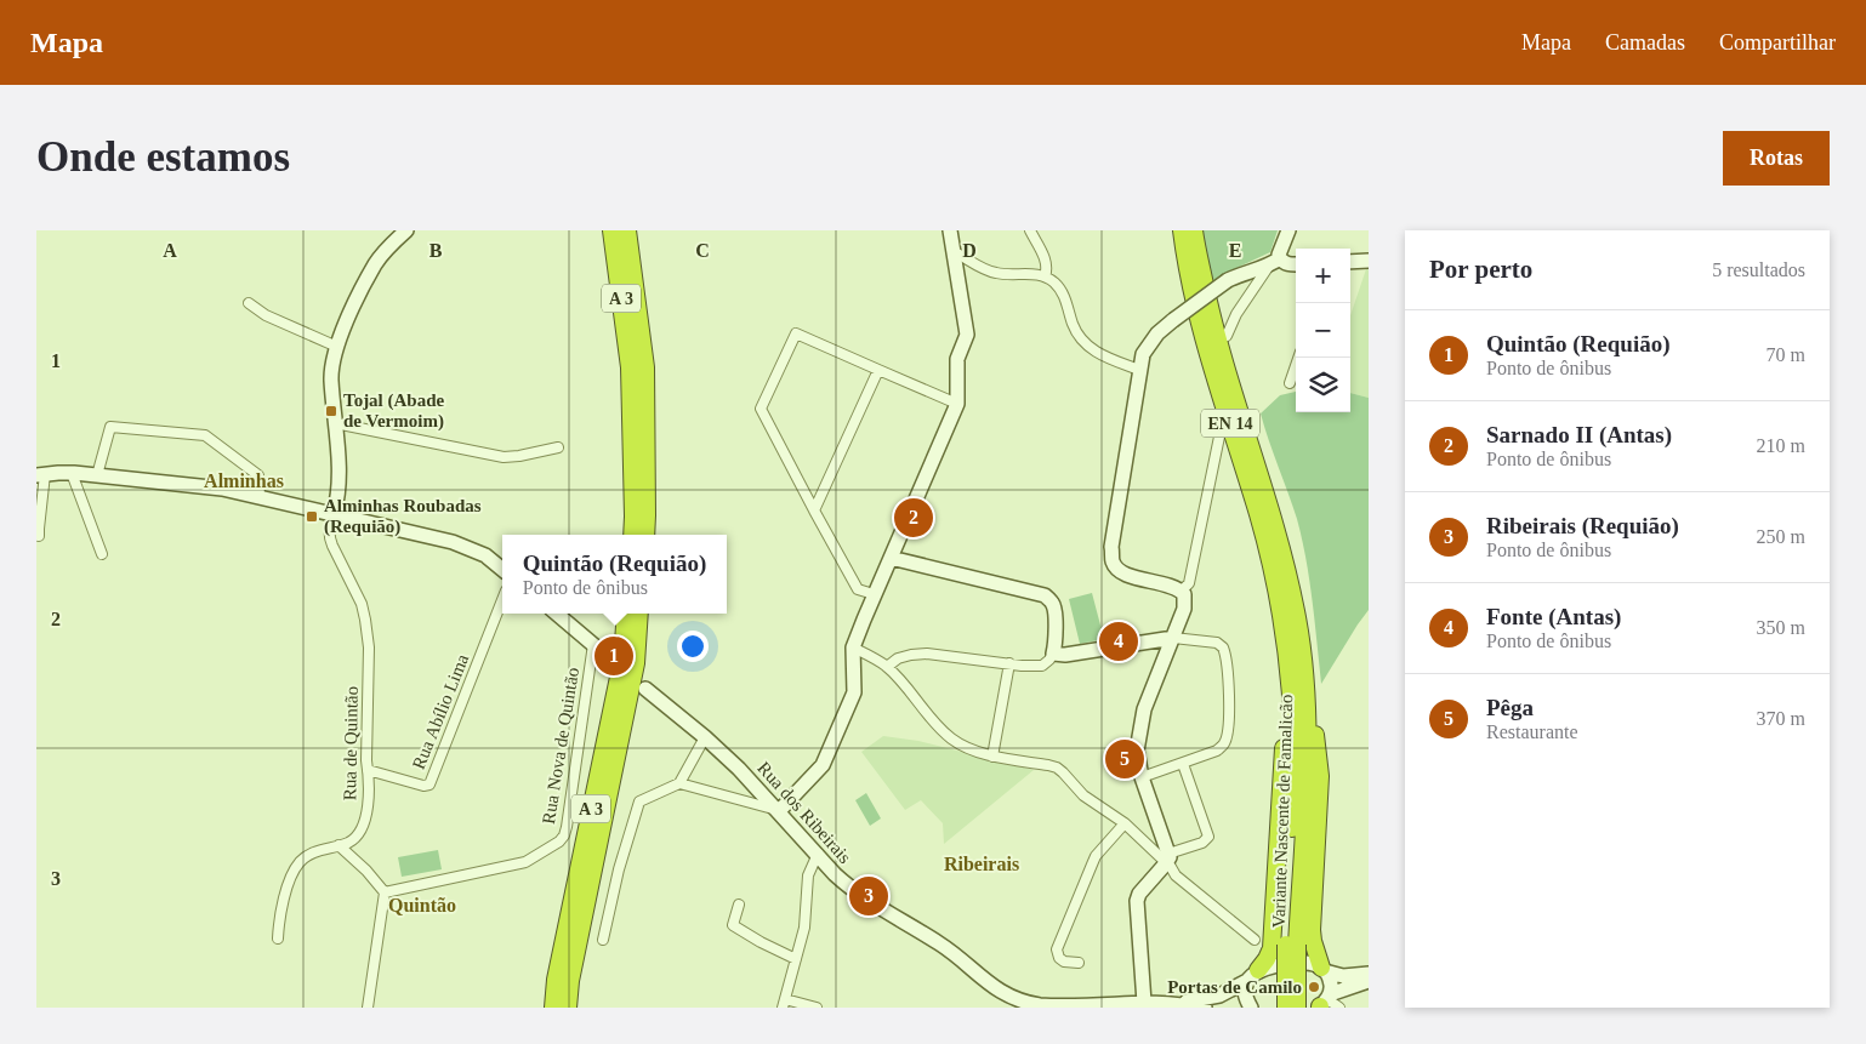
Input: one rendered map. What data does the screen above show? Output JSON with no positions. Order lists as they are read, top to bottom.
{
  "streets": {
    "highway": ["A 3", "EN 14", "Variante Nascente de Famalicão"],
    "street": [
      "Rua Abílio Lima",
      "Rua de Quintão",
      "Rua Nova de Quintão",
      "Rua dos Ribeirais"
    ]
  },
  "crossings": [
    ["Rua Abílio Lima", "Rua de Quintão"]
  ],
  "districts": ["Alminhas", "Ribeirais", "Quintão"],
  "places": {
    "transit": ["Tojal (Abade de Vermoim)", "Alminhas Roubadas (Requião)"],
    "other": ["Portas de Camilo"]
  },
  "page": {
    "header": "Mapa",
    "nav": ["Mapa", "Camadas", "Compartilhar"],
    "buttons": "Rotas",
    "title": "Onde estamos",
    "heading": ["Por perto", "5 resultados"],
    "map_buttons": ["+", "−"],
    "list": [
      {
        "mark": "1",
        "name": "Quintão (Requião)",
        "note": "Ponto de ônibus",
        "value": "70 m"
      },
      {
        "mark": "2",
        "name": "Sarnado II (Antas)",
        "note": "Ponto de ônibus",
        "value": "210 m"
      },
      {
        "mark": "3",
        "name": "Ribeirais (Requião)",
        "note": "Ponto de ônibus",
        "value": "250 m"
      },
      {
        "mark": "4",
        "name": "Fonte (Antas)",
        "note": "Ponto de ônibus",
        "value": "350 m"
      },
      {
        "mark": "5",
        "name": "Pêga",
        "note": "Restaurante",
        "value": "370 m"
      }
    ],
    "pins": [
      "2",
      "4",
      "1",
      "5",
      "3"
    ],
    "popup": ["Quintão (Requião)", "Ponto de ônibus"]
  },
  "grid": {
    "columns": [
      "A",
      "B",
      "C",
      "D",
      "E"
    ],
    "rows": ["1", "2", "3"]
  }
}
